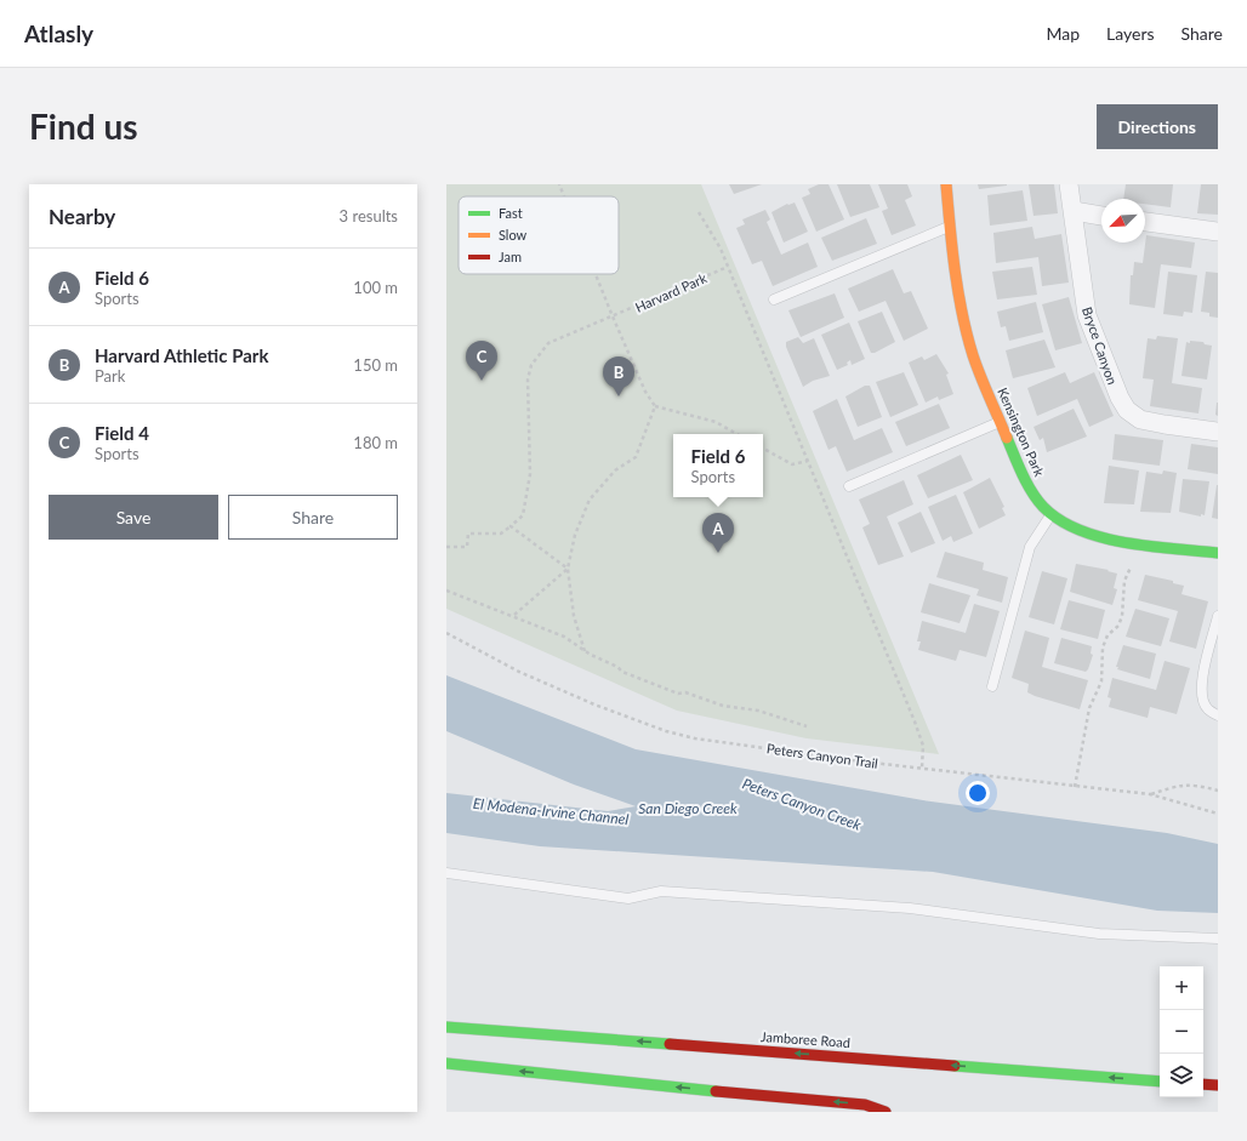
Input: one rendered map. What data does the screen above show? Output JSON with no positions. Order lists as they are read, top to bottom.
{
  "streets": {
    "main road": ["Kensington Park", "Jamboree Road"],
    "street": ["Bryce Canyon"],
    "path": ["Harvard Park", "Peters Canyon Trail"]
  },
  "water": ["Peters Canyon Creek", "San Diego Creek", "El Modena-Irvine Channel"],
  "legend": ["Fast", "Slow", "Jam"],
  "north": "bottom left",
  "page": {
    "header": "Atlasly",
    "nav": ["Map", "Layers", "Share"],
    "buttons": [
      "Directions",
      ["Save", "Share"]
    ],
    "title": "Find us",
    "heading": ["Nearby", "3 results"],
    "list": [
      {
        "mark": "A",
        "name": "Field 6",
        "note": "Sports",
        "value": "100 m"
      },
      {
        "mark": "B",
        "name": "Harvard Athletic Park",
        "note": "Park",
        "value": "150 m"
      },
      {
        "mark": "C",
        "name": "Field 4",
        "note": "Sports",
        "value": "180 m"
      }
    ],
    "pins": ["C", "B", "A"],
    "popup": ["Field 6", "Sports"],
    "map_buttons": ["+", "−"]
  }
}
